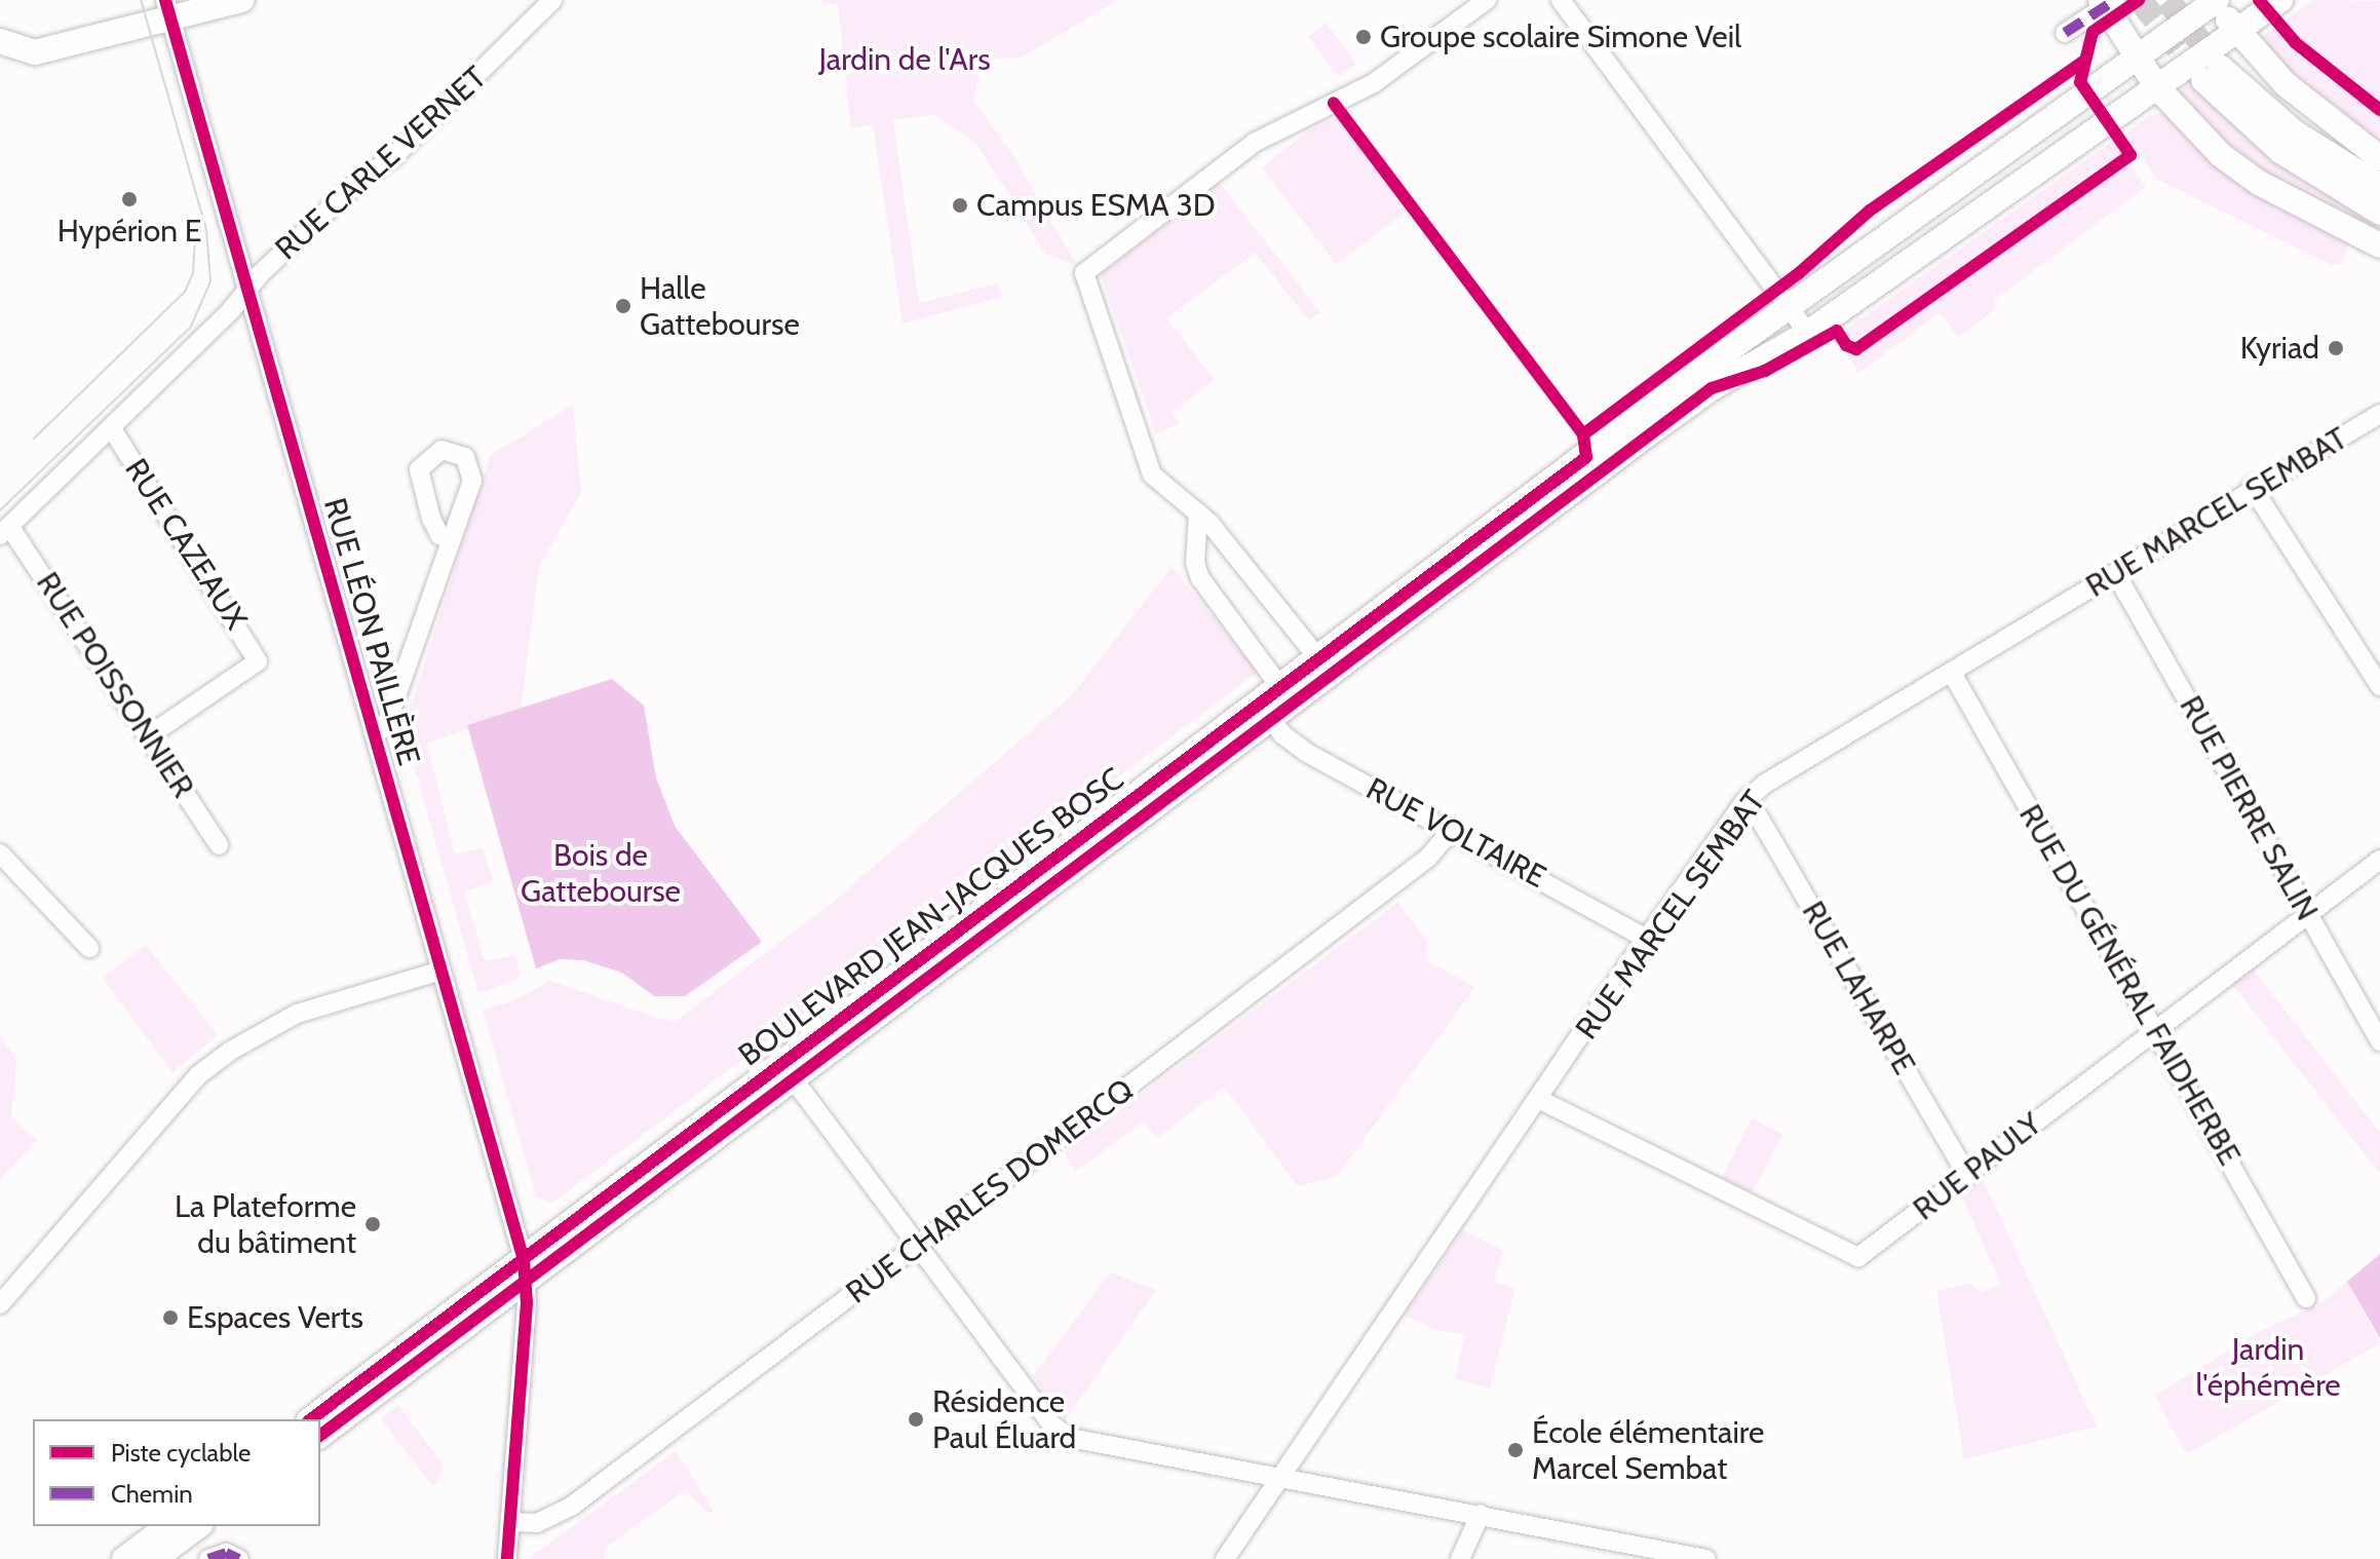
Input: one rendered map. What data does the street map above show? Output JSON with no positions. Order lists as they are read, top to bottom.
{
  "streets": {
    "main road": ["BOULEVARD JEAN-JACQUES BOSC"],
    "street": [
      "RUE CARLE VERNET",
      "RUE MARCEL SEMBAT",
      "RUE CAZEAUX",
      "RUE LÉON PAILLÈRE",
      "RUE POISSONNIER",
      "RUE PIERRE SALIN",
      "RUE VOLTAIRE",
      "RUE DU GÉNÉRAL FAIDHERBE",
      "RUE LAHARPE",
      "RUE PAULY",
      "RUE CHARLES DOMERCQ"
    ]
  },
  "crossings": [
    ["RUE CARLE VERNET", "RUE CAZEAUX"],
    ["RUE CARLE VERNET", "RUE LÉON PAILLÈRE"],
    ["RUE CARLE VERNET", "RUE POISSONNIER"],
    ["RUE MARCEL SEMBAT", "RUE PIERRE SALIN"],
    ["RUE MARCEL SEMBAT", "RUE VOLTAIRE"],
    ["RUE MARCEL SEMBAT", "RUE DU GÉNÉRAL FAIDHERBE"],
    ["RUE MARCEL SEMBAT", "RUE LAHARPE"],
    ["RUE MARCEL SEMBAT", "RUE PAULY"],
    ["RUE CAZEAUX", "RUE POISSONNIER"],
    ["RUE LÉON PAILLÈRE", "BOULEVARD JEAN-JACQUES BOSC"],
    ["RUE LÉON PAILLÈRE", "RUE CHARLES DOMERCQ"],
    ["RUE PIERRE SALIN", "RUE PAULY"],
    ["RUE VOLTAIRE", "BOULEVARD JEAN-JACQUES BOSC"],
    ["RUE VOLTAIRE", "RUE CHARLES DOMERCQ"],
    ["RUE DU GÉNÉRAL FAIDHERBE", "RUE PAULY"],
    ["RUE LAHARPE", "RUE PAULY"]
  ],
  "parks": ["Jardin de l'Ars", "Bois de Gattebourse", "Jardin l'éphémère"],
  "places": [
    "Groupe scolaire Simone Veil",
    "Hypérion E",
    "Campus ESMA 3D",
    "Halle Gattebourse",
    "Kyriad",
    "La Plateforme du bâtiment",
    "Espaces Verts",
    "Résidence Paul Éluard",
    "École élémentaire Marcel Sembat"
  ],
  "legend": ["Piste cyclable", "Chemin"]
}
